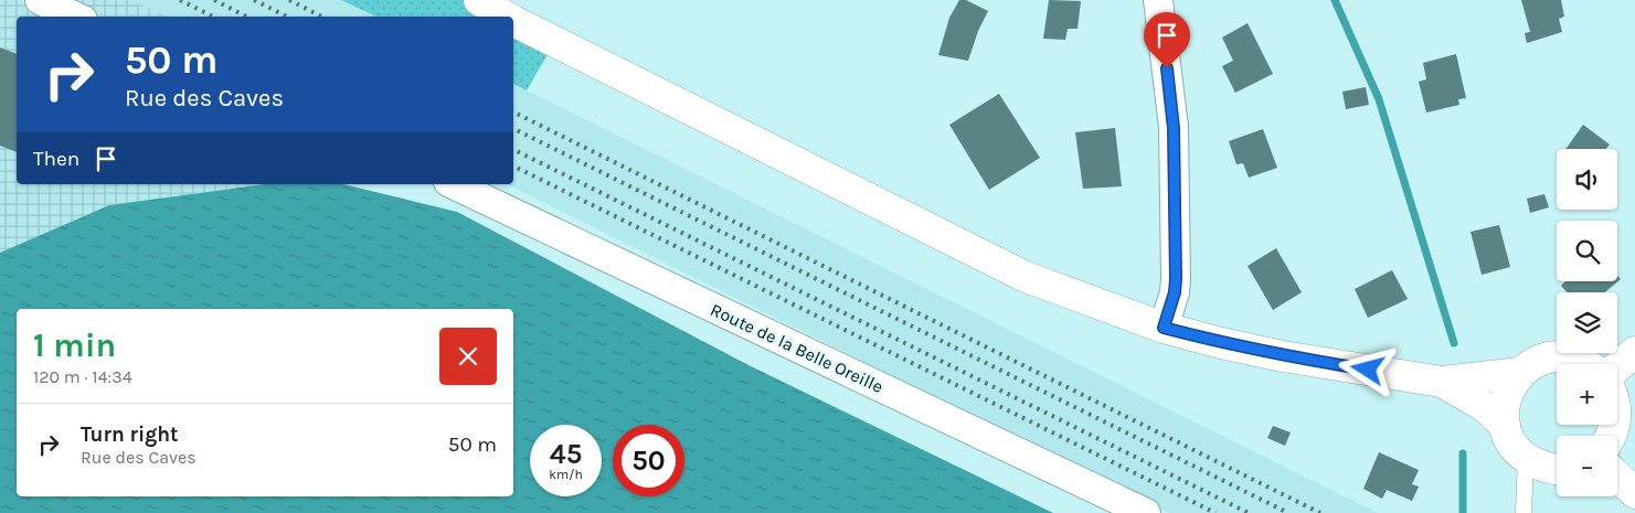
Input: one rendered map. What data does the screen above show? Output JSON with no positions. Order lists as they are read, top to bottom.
{
  "streets": {
    "street": ["Route de la Belle Oreille"]
  },
  "page": {
    "turn": ["50 m", "Rue des Caves"],
    "then": "Then",
    "map_buttons": ["+", "−"],
    "heading": ["1 min", "120 m · 14:34"],
    "list": [
      {
        "name": "Turn right",
        "note": "Rue des Caves",
        "value": "50 m"
      }
    ],
    "speed": "45 km/h",
    "limit": "50"
  }
}
